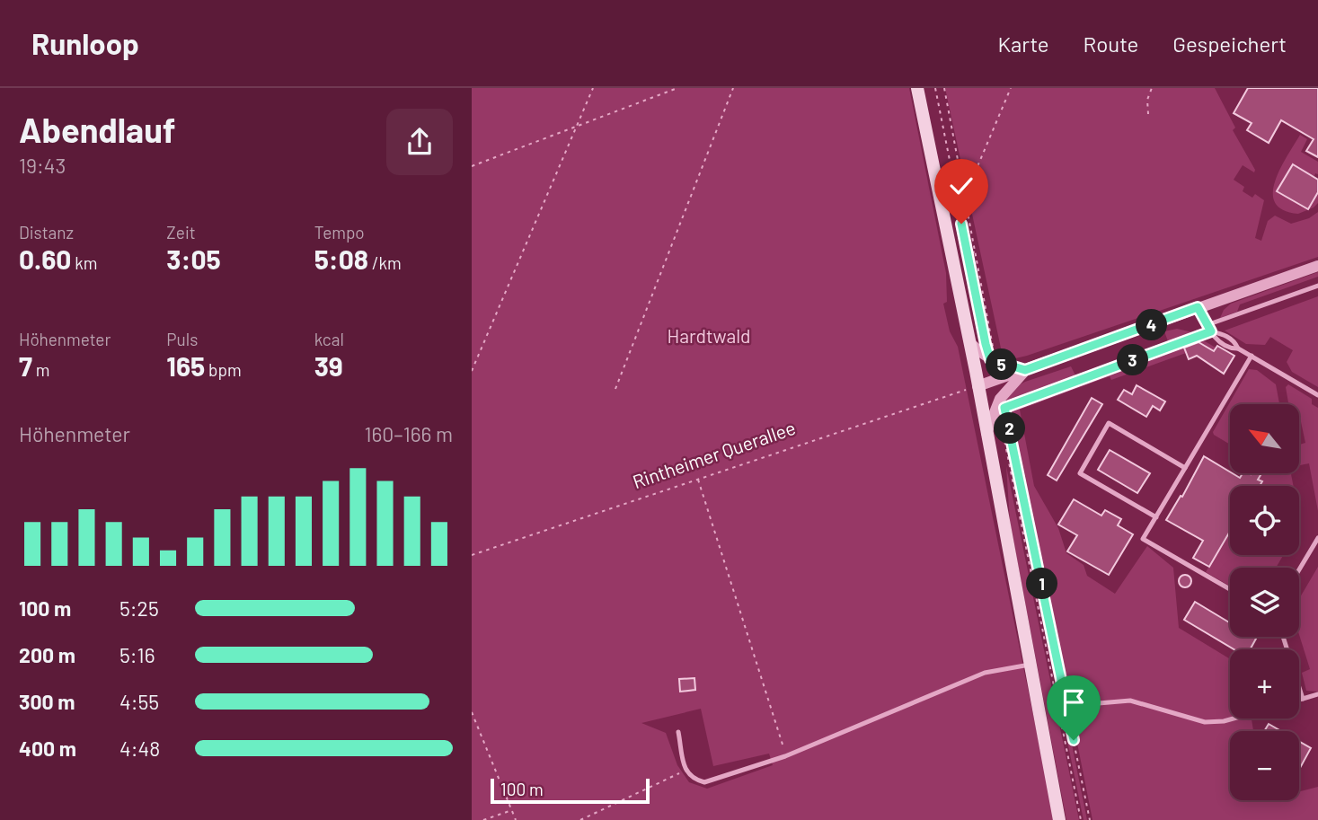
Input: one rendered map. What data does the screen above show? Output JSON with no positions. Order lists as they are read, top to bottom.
{
  "streets": {
    "path": ["Rintheimer Querallee"]
  },
  "parks": ["Hardtwald"],
  "scale_bar": "100 m",
  "north": "top left",
  "page": {
    "header": "Runloop",
    "nav": ["Karte", "Route", "Gespeichert"],
    "heading": ["Abendlauf", "19:43"],
    "stats": [
      ["Distanz", "0.60 km"],
      ["Zeit", "3:05"],
      ["Tempo", "5:08 /km"],
      ["Höhenmeter", "7 m"],
      ["Puls", "165 bpm"],
      ["kcal", "39"]
    ],
    "pins": [
      "4",
      "3",
      "5",
      "2",
      "1"
    ],
    "map_buttons": ["+", "−"],
    "chart": ["Höhenmeter", "160–166 m"],
    "list": [
      {
        "name": "100 m",
        "note": "5:25"
      },
      {
        "name": "200 m",
        "note": "5:16"
      },
      {
        "name": "300 m",
        "note": "4:55"
      },
      {
        "name": "400 m",
        "note": "4:48"
      }
    ],
    "scale": "100 m"
  }
}
